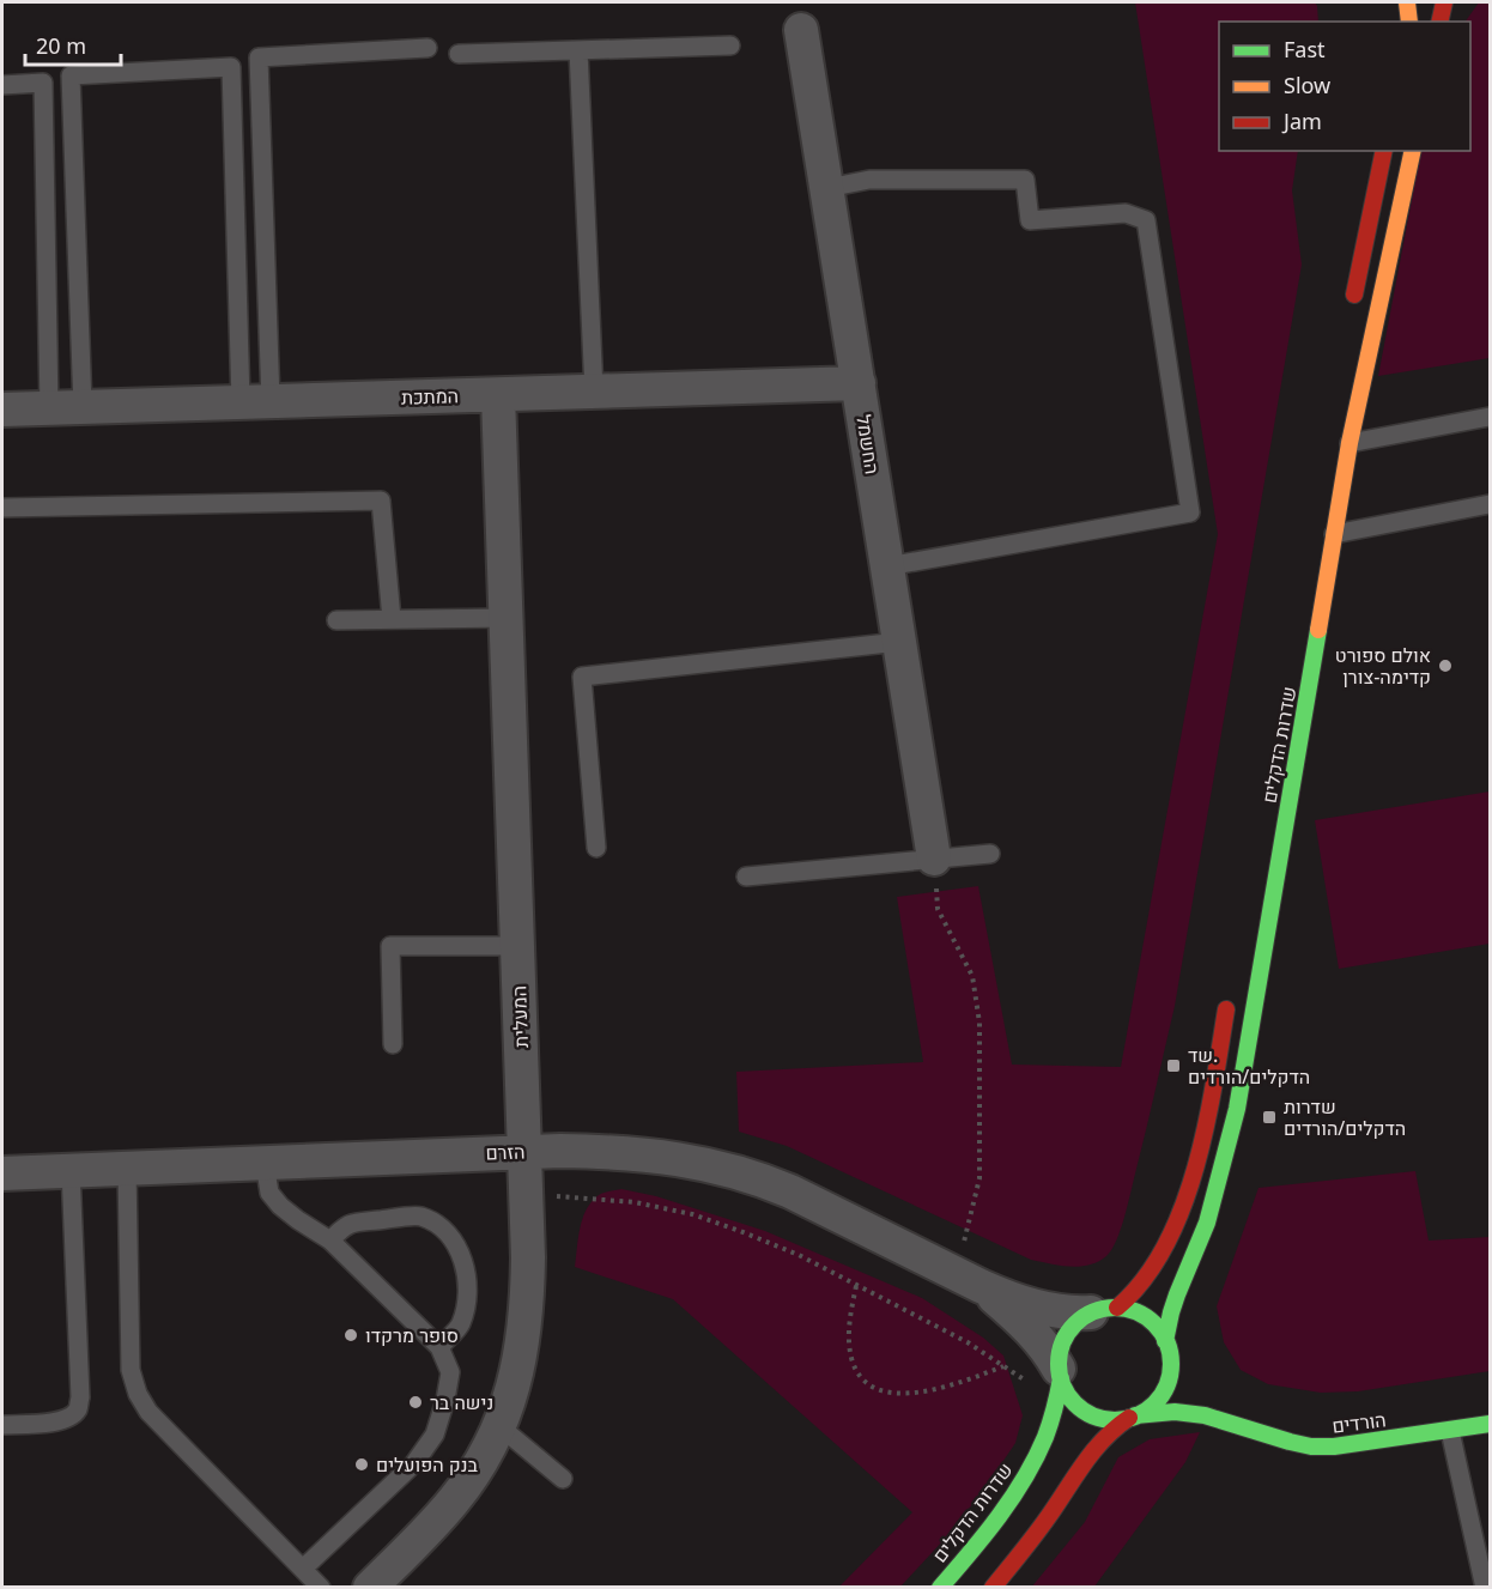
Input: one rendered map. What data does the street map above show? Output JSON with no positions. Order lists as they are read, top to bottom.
{
  "streets": {
    "street": [
      "המתכת",
      "החשמל",
      "שדרות הדקלים",
      "המעלית",
      "הזרם",
      "הורדים"
    ]
  },
  "crossings": [
    ["המתכת", "החשמל"],
    ["המתכת", "המעלית"],
    ["שדרות הדקלים", "הזרם"],
    ["שדרות הדקלים", "הורדים"],
    ["המעלית", "הזרם"],
    ["הזרם", "הורדים"]
  ],
  "places": {
    "other": [
      "אולם ספורט קדימה-צורן",
      "סופר מרקדו",
      "נישה בר",
      "בנק הפועלים"
    ],
    "transit": ["שד. הדקלים/הורדים", "שדרות הדקלים/הורדים"]
  },
  "legend": ["Fast", "Slow", "Jam"],
  "scale_bar": "20 m"
}
